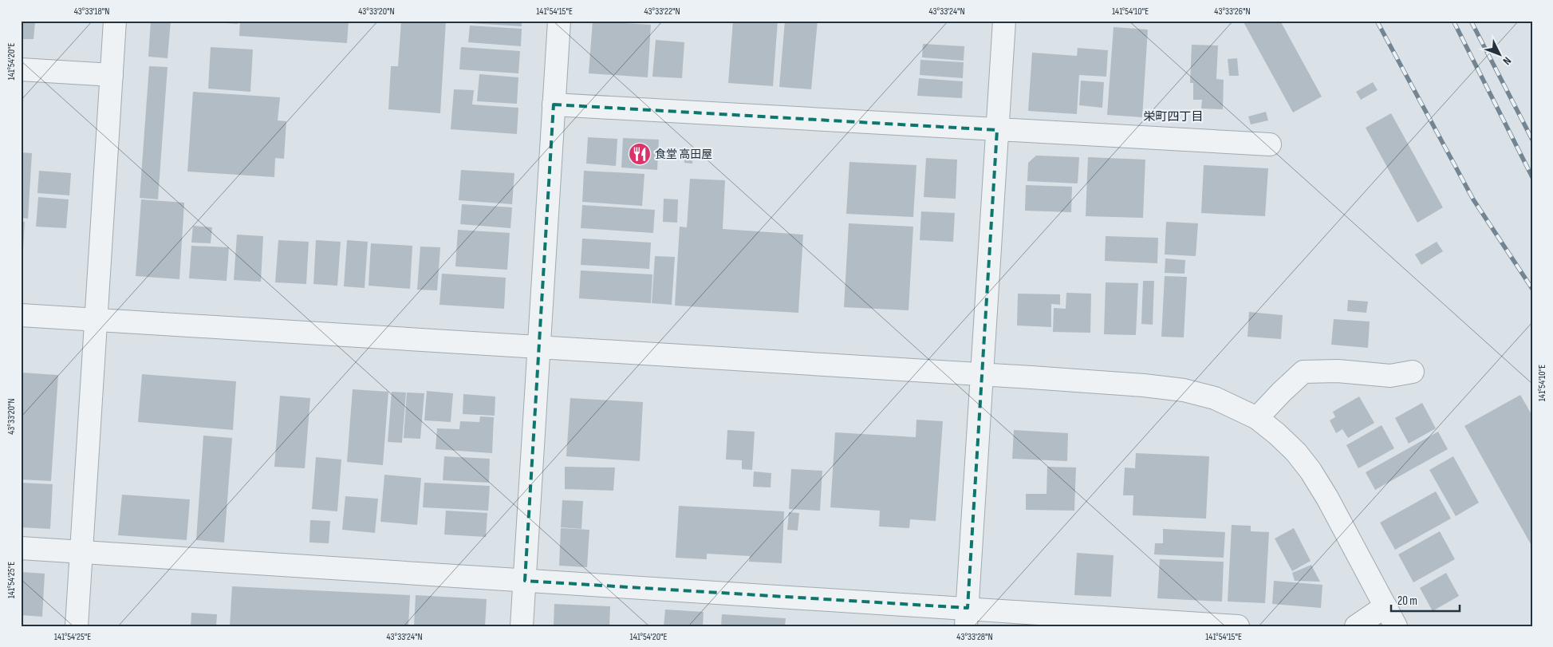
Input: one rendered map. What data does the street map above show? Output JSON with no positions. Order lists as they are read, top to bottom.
{
  "districts": ["栄町四丁目"],
  "places": {
    "restaurant": ["食堂 高田屋"]
  },
  "scale_bar": "20 m",
  "north": "bottom right",
  "coordinates": [
    "43°33'18\"N",
    "43°33'20\"N",
    "141°54'15\"E",
    "43°33'22\"N",
    "43°33'24\"N",
    "141°54'10\"E",
    "43°33'26\"N",
    "141°54'20\"E",
    "141°54'25\"E",
    "43°33'28\"N"
  ]
}
